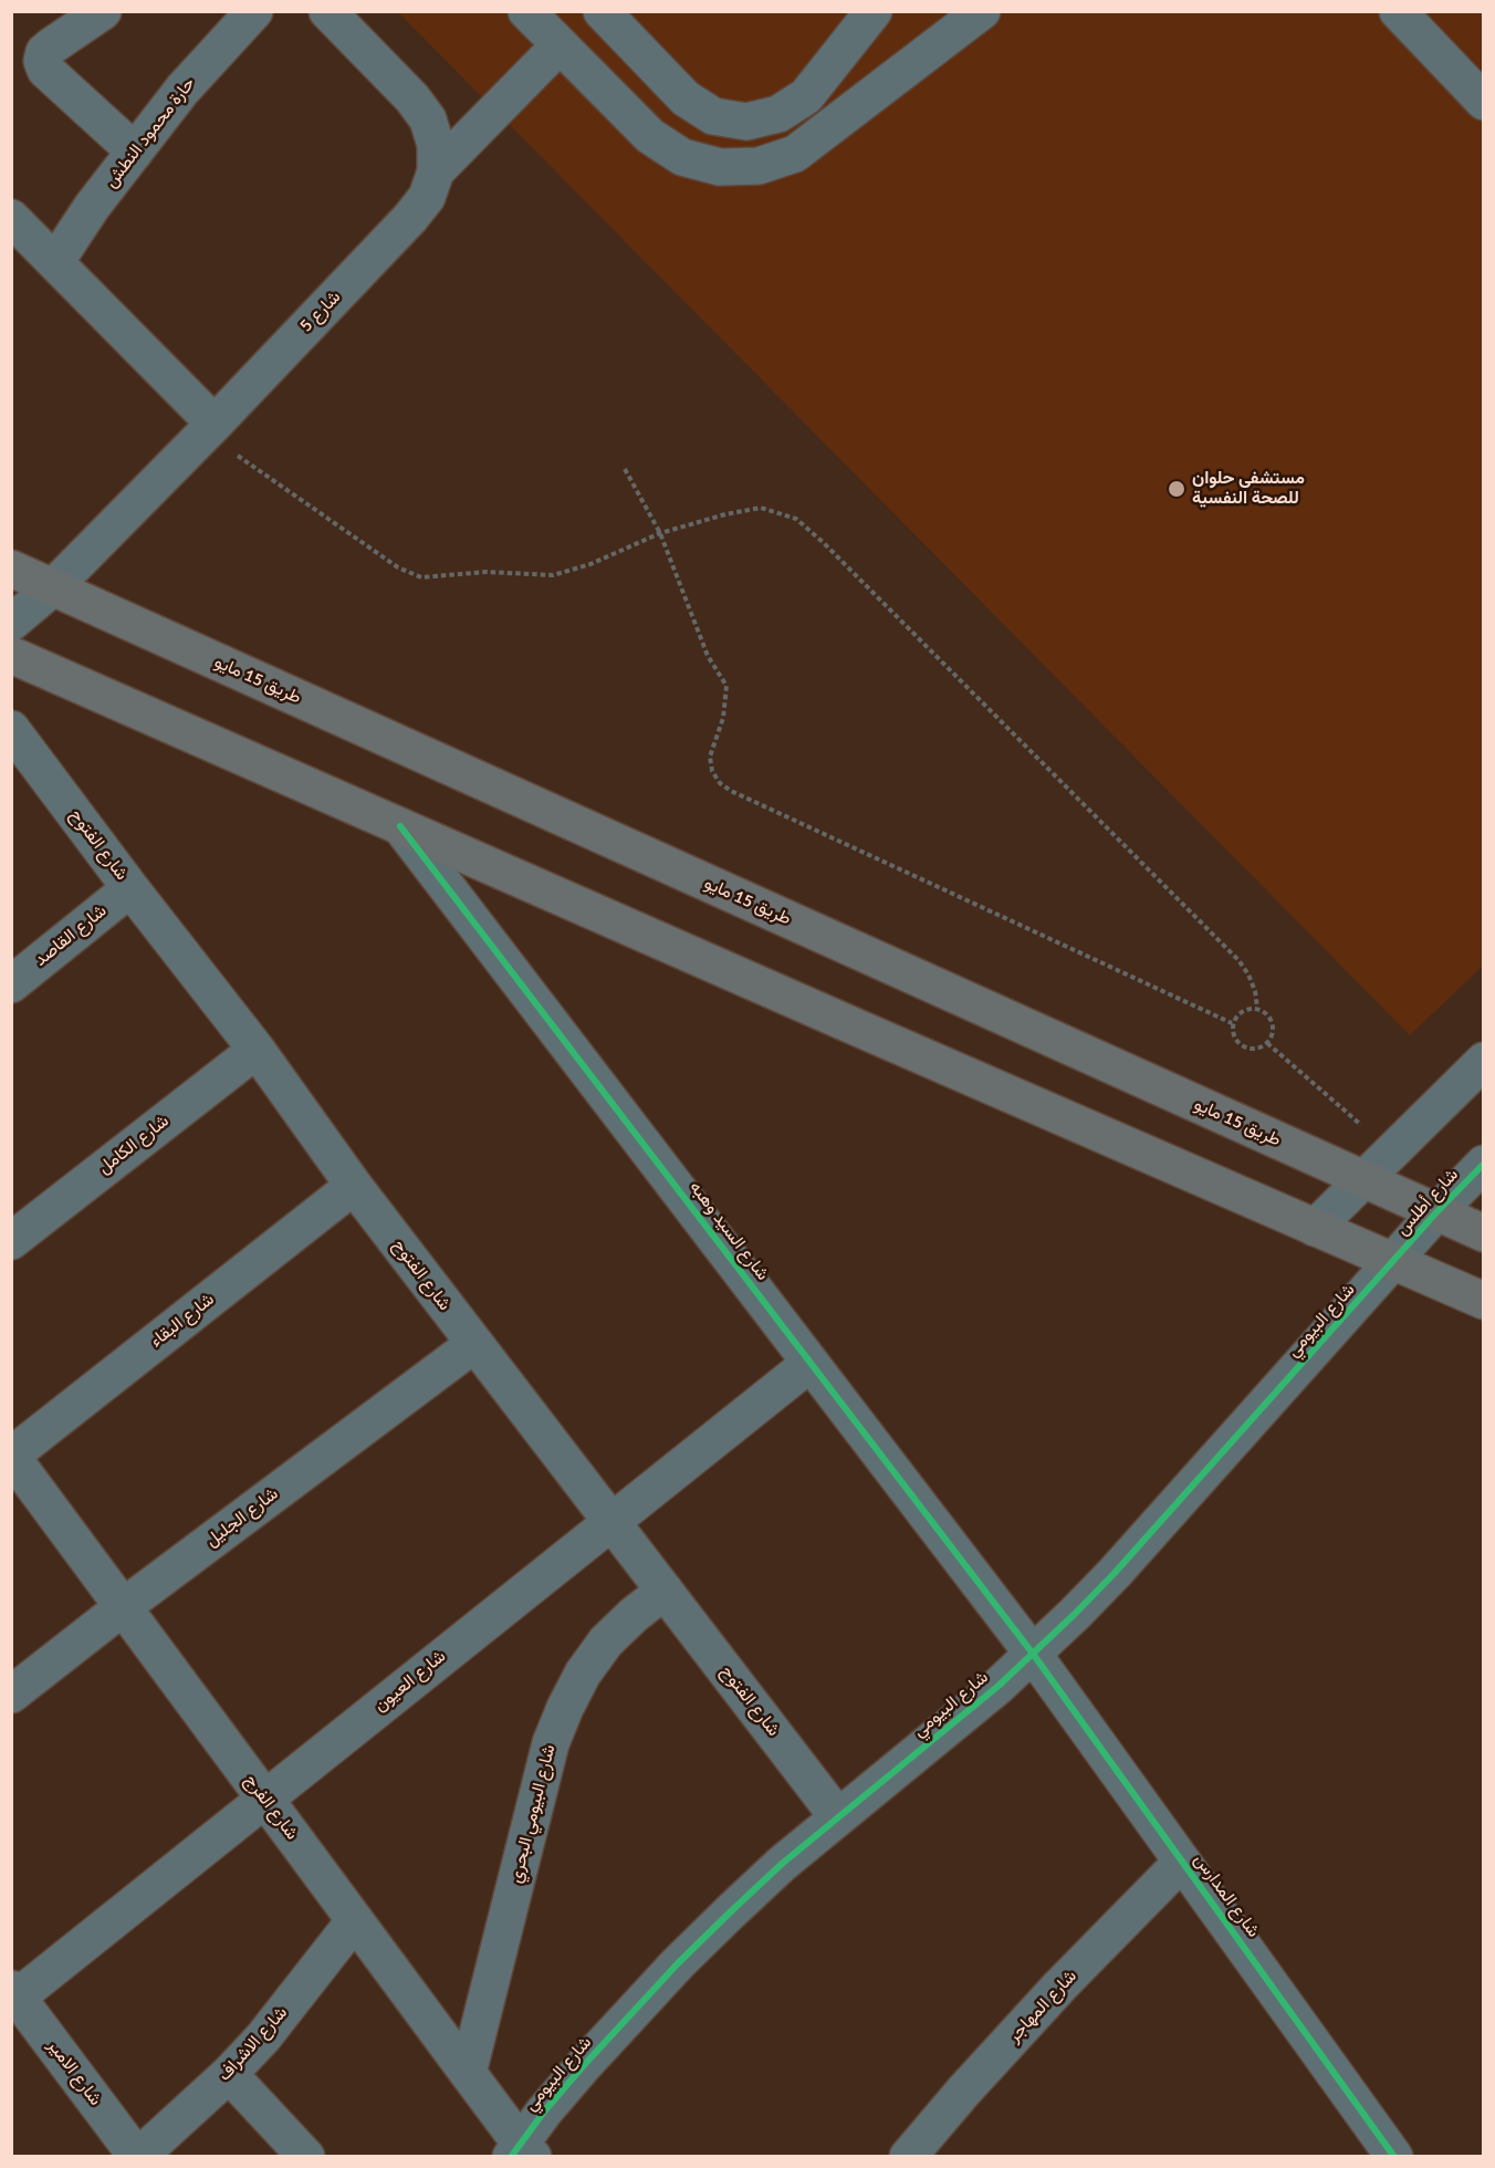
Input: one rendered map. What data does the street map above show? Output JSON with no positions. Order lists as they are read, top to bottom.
{
  "streets": {
    "main road": ["طريق 15 مايو"],
    "street": [
      "حارة محمود النطش",
      "شارع 5",
      "شارع الفتوح",
      "شارع القاصد",
      "شارع الكامل",
      "شارع أطلس",
      "شارع السيد وهبه",
      "شارع البقاء",
      "شارع البيومي",
      "شارع الجليل",
      "شارع العيون",
      "شارع الفرج",
      "شارع البيومي البحري",
      "شارع المدارس",
      "شارع المهاجر",
      "شارع الاشراف",
      "شارع الامير"
    ]
  },
  "crossings": [
    ["شارع 5", "طريق 15 مايو"],
    ["طريق 15 مايو", "شارع أطلس"],
    ["شارع الفتوح", "شارع القاصد"],
    ["شارع الفتوح", "شارع الكامل"],
    ["شارع الفتوح", "شارع البقاء"],
    ["شارع الفتوح", "شارع البيومي"],
    ["شارع الفتوح", "شارع الجليل"],
    ["شارع الفتوح", "شارع العيون"],
    ["شارع الفتوح", "شارع البيومي البحري"],
    ["شارع أطلس", "شارع البيومي"],
    ["شارع السيد وهبه", "شارع البيومي"],
    ["شارع السيد وهبه", "شارع العيون"],
    ["شارع السيد وهبه", "شارع المدارس"],
    ["شارع البقاء", "شارع الفرج"],
    ["شارع البيومي", "شارع الفرج"],
    ["شارع البيومي", "شارع المدارس"],
    ["شارع الجليل", "شارع الفرج"],
    ["شارع العيون", "شارع الفرج"],
    ["شارع العيون", "شارع الامير"],
    ["شارع الفرج", "شارع البيومي البحري"],
    ["شارع الفرج", "شارع الاشراف"],
    ["شارع المدارس", "شارع المهاجر"],
    ["شارع الاشراف", "شارع الامير"]
  ],
  "places": ["مستشفي حلوان للصحة النفسية"]
}
